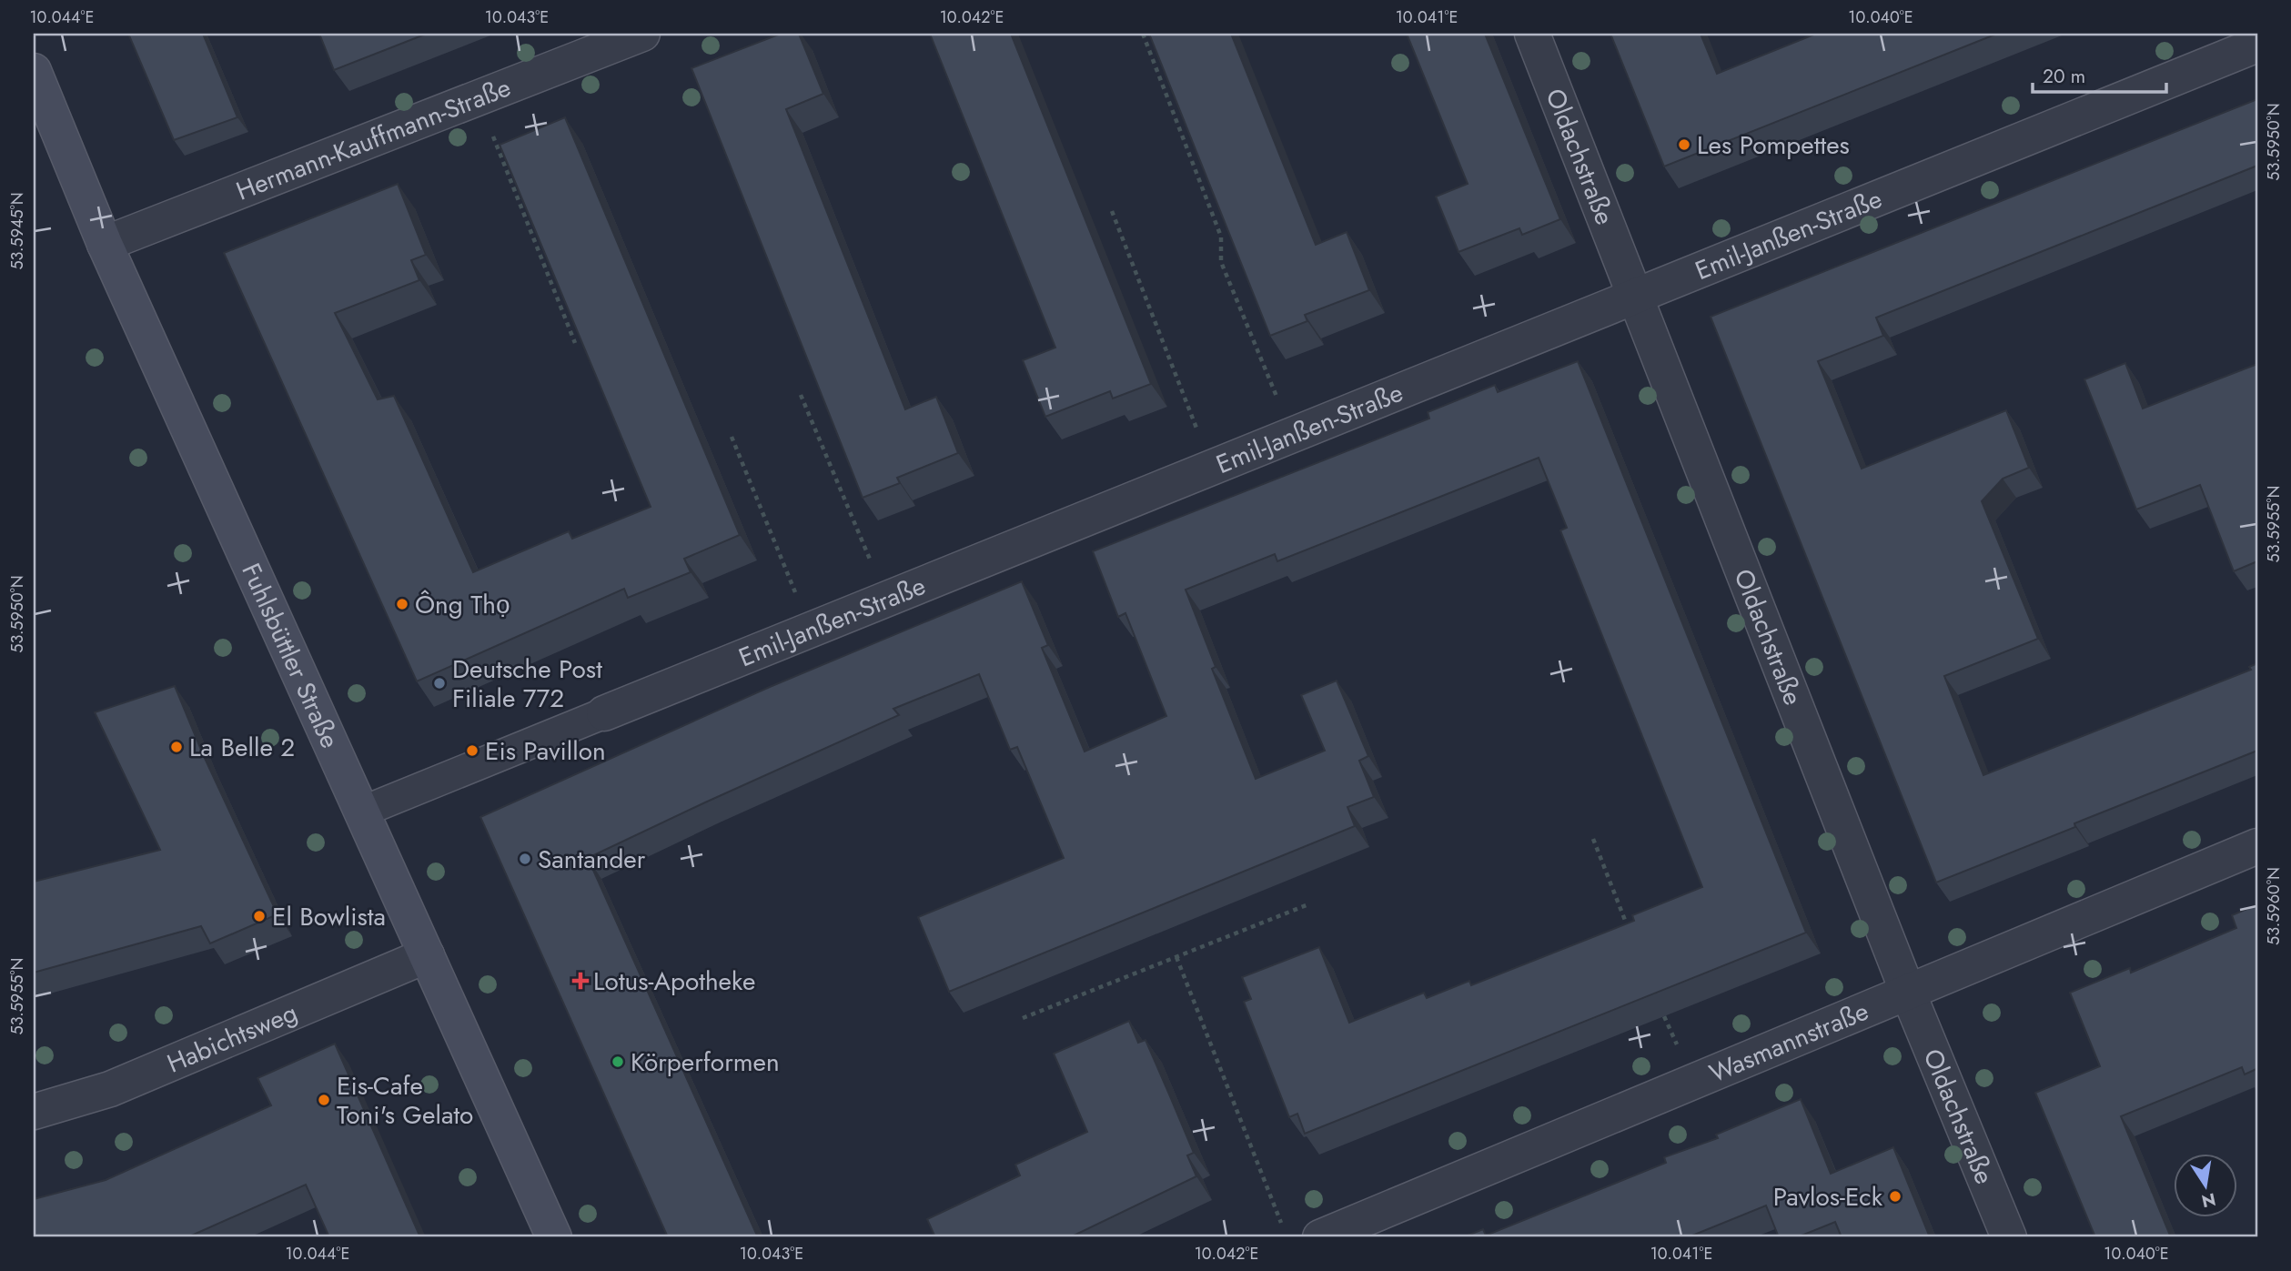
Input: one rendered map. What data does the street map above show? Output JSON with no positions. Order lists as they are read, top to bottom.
{
  "streets": {
    "main road": ["Fuhlsbüttler Straße"],
    "street": [
      "Hermann-Kauffmann-Straße",
      "Oldachstraße",
      "Emil-Janßen-Straße",
      "Habichtsweg",
      "Wasmannstraße"
    ]
  },
  "crossings": [
    ["Hermann-Kauffmann-Straße", "Fuhlsbüttler Straße"],
    ["Oldachstraße", "Emil-Janßen-Straße"],
    ["Oldachstraße", "Wasmannstraße"],
    ["Emil-Janßen-Straße", "Fuhlsbüttler Straße"],
    ["Fuhlsbüttler Straße", "Habichtsweg"]
  ],
  "places": {
    "other": [
      "Les Pompettes",
      "Ông Thọ",
      "Deutsche Post Filiale 772",
      "La Belle 2",
      "Eis Pavillon",
      "Santander",
      "El Bowlista",
      "Körperformen",
      "Eis-Cafe Toni's Gelato",
      "Pavlos-Eck"
    ],
    "health": ["Lotus-Apotheke"]
  },
  "scale_bar": "20 m",
  "north": "bottom",
  "coordinates": [
    "10.044°E",
    "10.043°E",
    "10.042°E",
    "10.041°E",
    "10.040°E",
    "53.5950°N",
    "53.5945°N",
    "53.5955°N",
    "53.5960°N"
  ]
}
